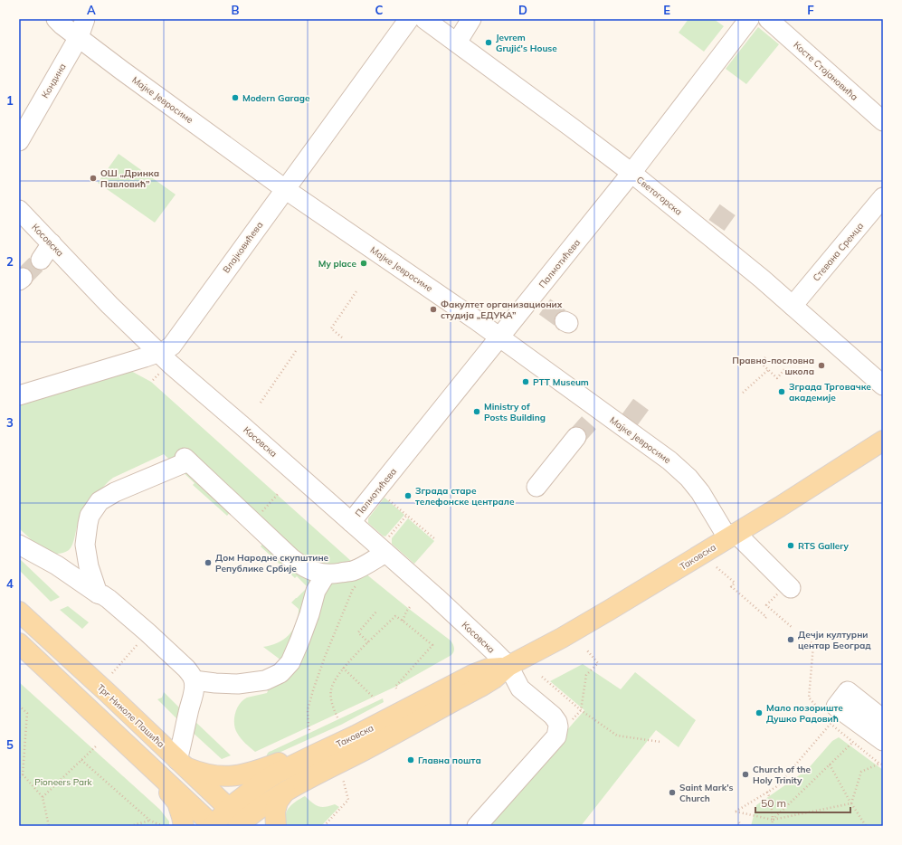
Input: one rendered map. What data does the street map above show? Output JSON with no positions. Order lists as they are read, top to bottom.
{
  "streets": {
    "main road": ["Таковска", "Трг Николе Пашића"],
    "street": [
      "Косте Стојановића",
      "Кондина",
      "Мајке Јевросиме",
      "Светогорска",
      "Косовска",
      "Влајковићева",
      "Стевана Сремца",
      "Палмотићева"
    ]
  },
  "crossings": [
    ["Кондина", "Мајке Јевросиме"],
    ["Мајке Јевросиме", "Влајковићева"],
    ["Мајке Јевросиме", "Палмотићева"],
    ["Мајке Јевросиме", "Таковска"],
    ["Светогорска", "Стевана Сремца"],
    ["Светогорска", "Палмотићева"],
    ["Косовска", "Влајковићева"],
    ["Косовска", "Палмотићева"],
    ["Косовска", "Таковска"],
    ["Таковска", "Трг Николе Пашића"]
  ],
  "parks": ["Pioneers Park"],
  "places": [
    "Jevrem Grujić's House",
    "Modern Garage",
    "ОШ „Дринка Павловић”",
    "My place",
    "Факултет организационих студија „ЕДУКА”",
    "Правно-пословна школа",
    "PTT Museum",
    "Зграда Трговачке академије",
    "Ministry of Posts Building",
    "Зграда старе телефонске централе",
    "RTS Gallery",
    "Дом Народне скупштине Републике Србије",
    "Дечји културни центар Београд",
    "Мало позориште Душко Радовић",
    "Главна пошта",
    "Church of the Holy Trinity",
    "Saint Mark's Church"
  ],
  "scale_bar": "50 m",
  "grid": {
    "columns": [
      "A",
      "B",
      "C",
      "D",
      "E",
      "F"
    ],
    "rows": [
      "1",
      "2",
      "3",
      "4",
      "5"
    ]
  }
}
